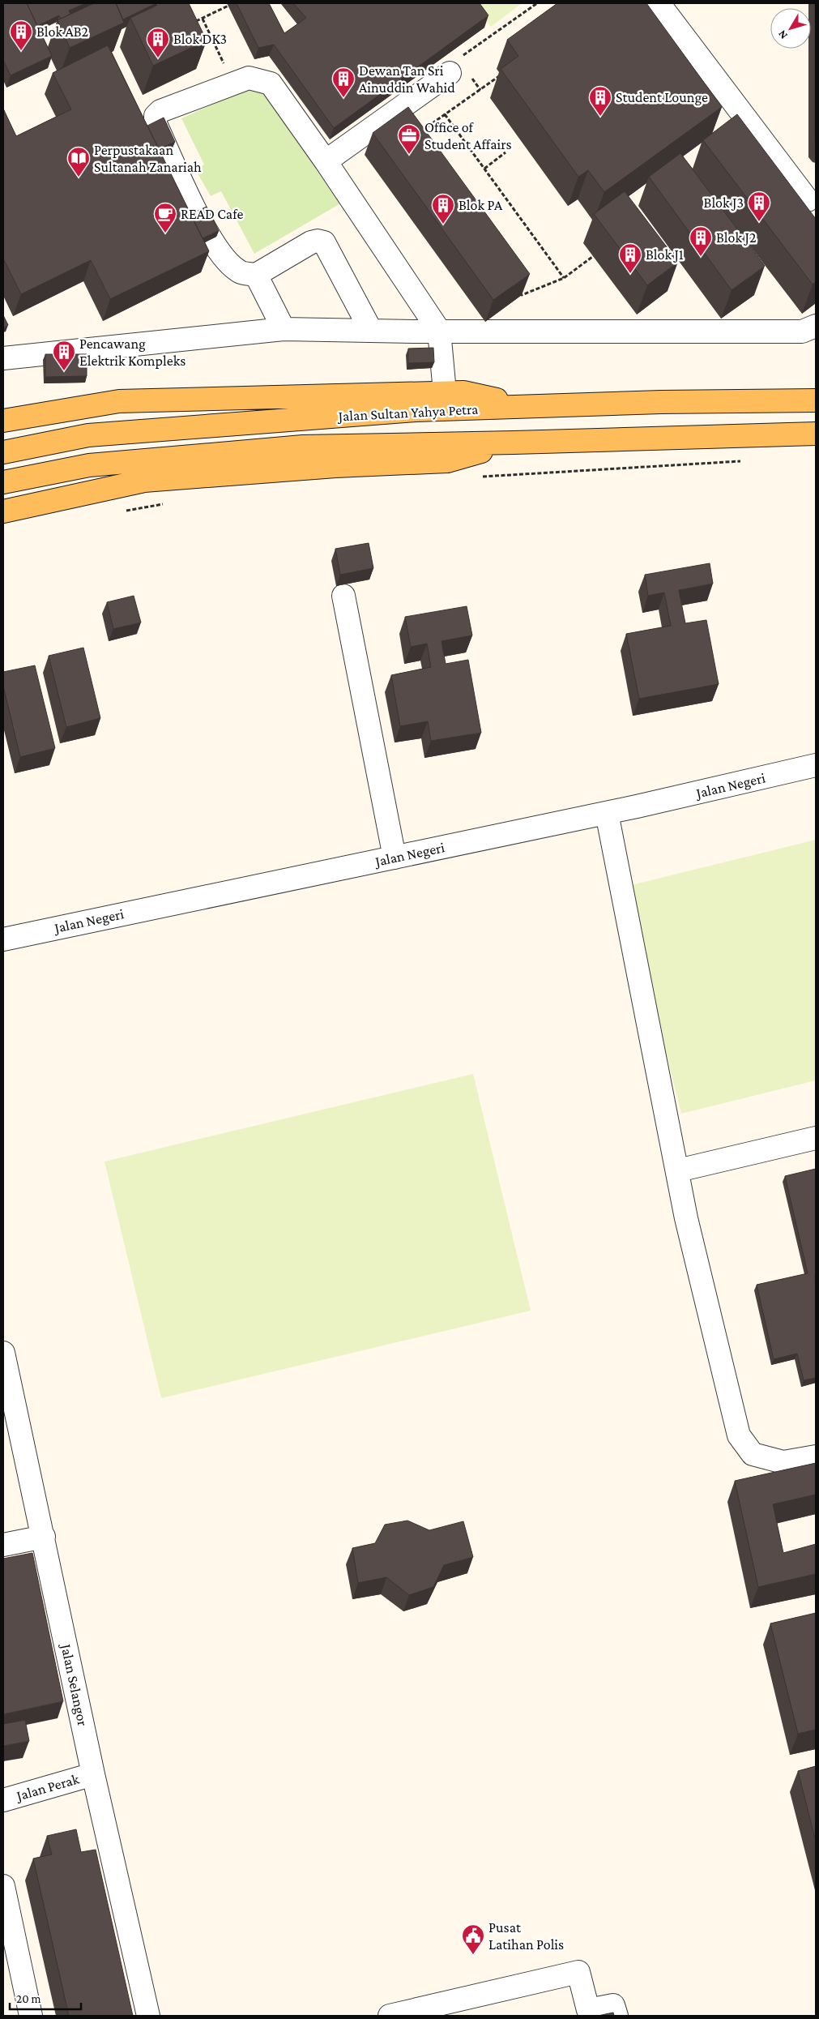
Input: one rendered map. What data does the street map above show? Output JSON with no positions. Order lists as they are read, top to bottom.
{
  "streets": {
    "main road": ["Jalan Sultan Yahya Petra"],
    "lane": ["Jalan Negeri", "Jalan Selangor", "Jalan Perak"]
  },
  "crossings": [
    ["Jalan Selangor", "Jalan Perak"]
  ],
  "places": {
    "building": [
      "Blok AB2",
      "Blok DK3",
      "Dewan Tan Sri Ainuddin Wahid",
      "Student Lounge",
      "Blok J3",
      "Blok PA",
      "Blok J2",
      "Blok J1",
      "Pencawang Elektrik Kompleks"
    ],
    "office": ["Office of Student Affairs"],
    "library": ["Perpustakaan Sultanah Zanariah"],
    "cafe": ["READ Cafe"],
    "public building": ["Pusat Latihan Polis"]
  },
  "scale_bar": "20 m",
  "north": "bottom left"
}
